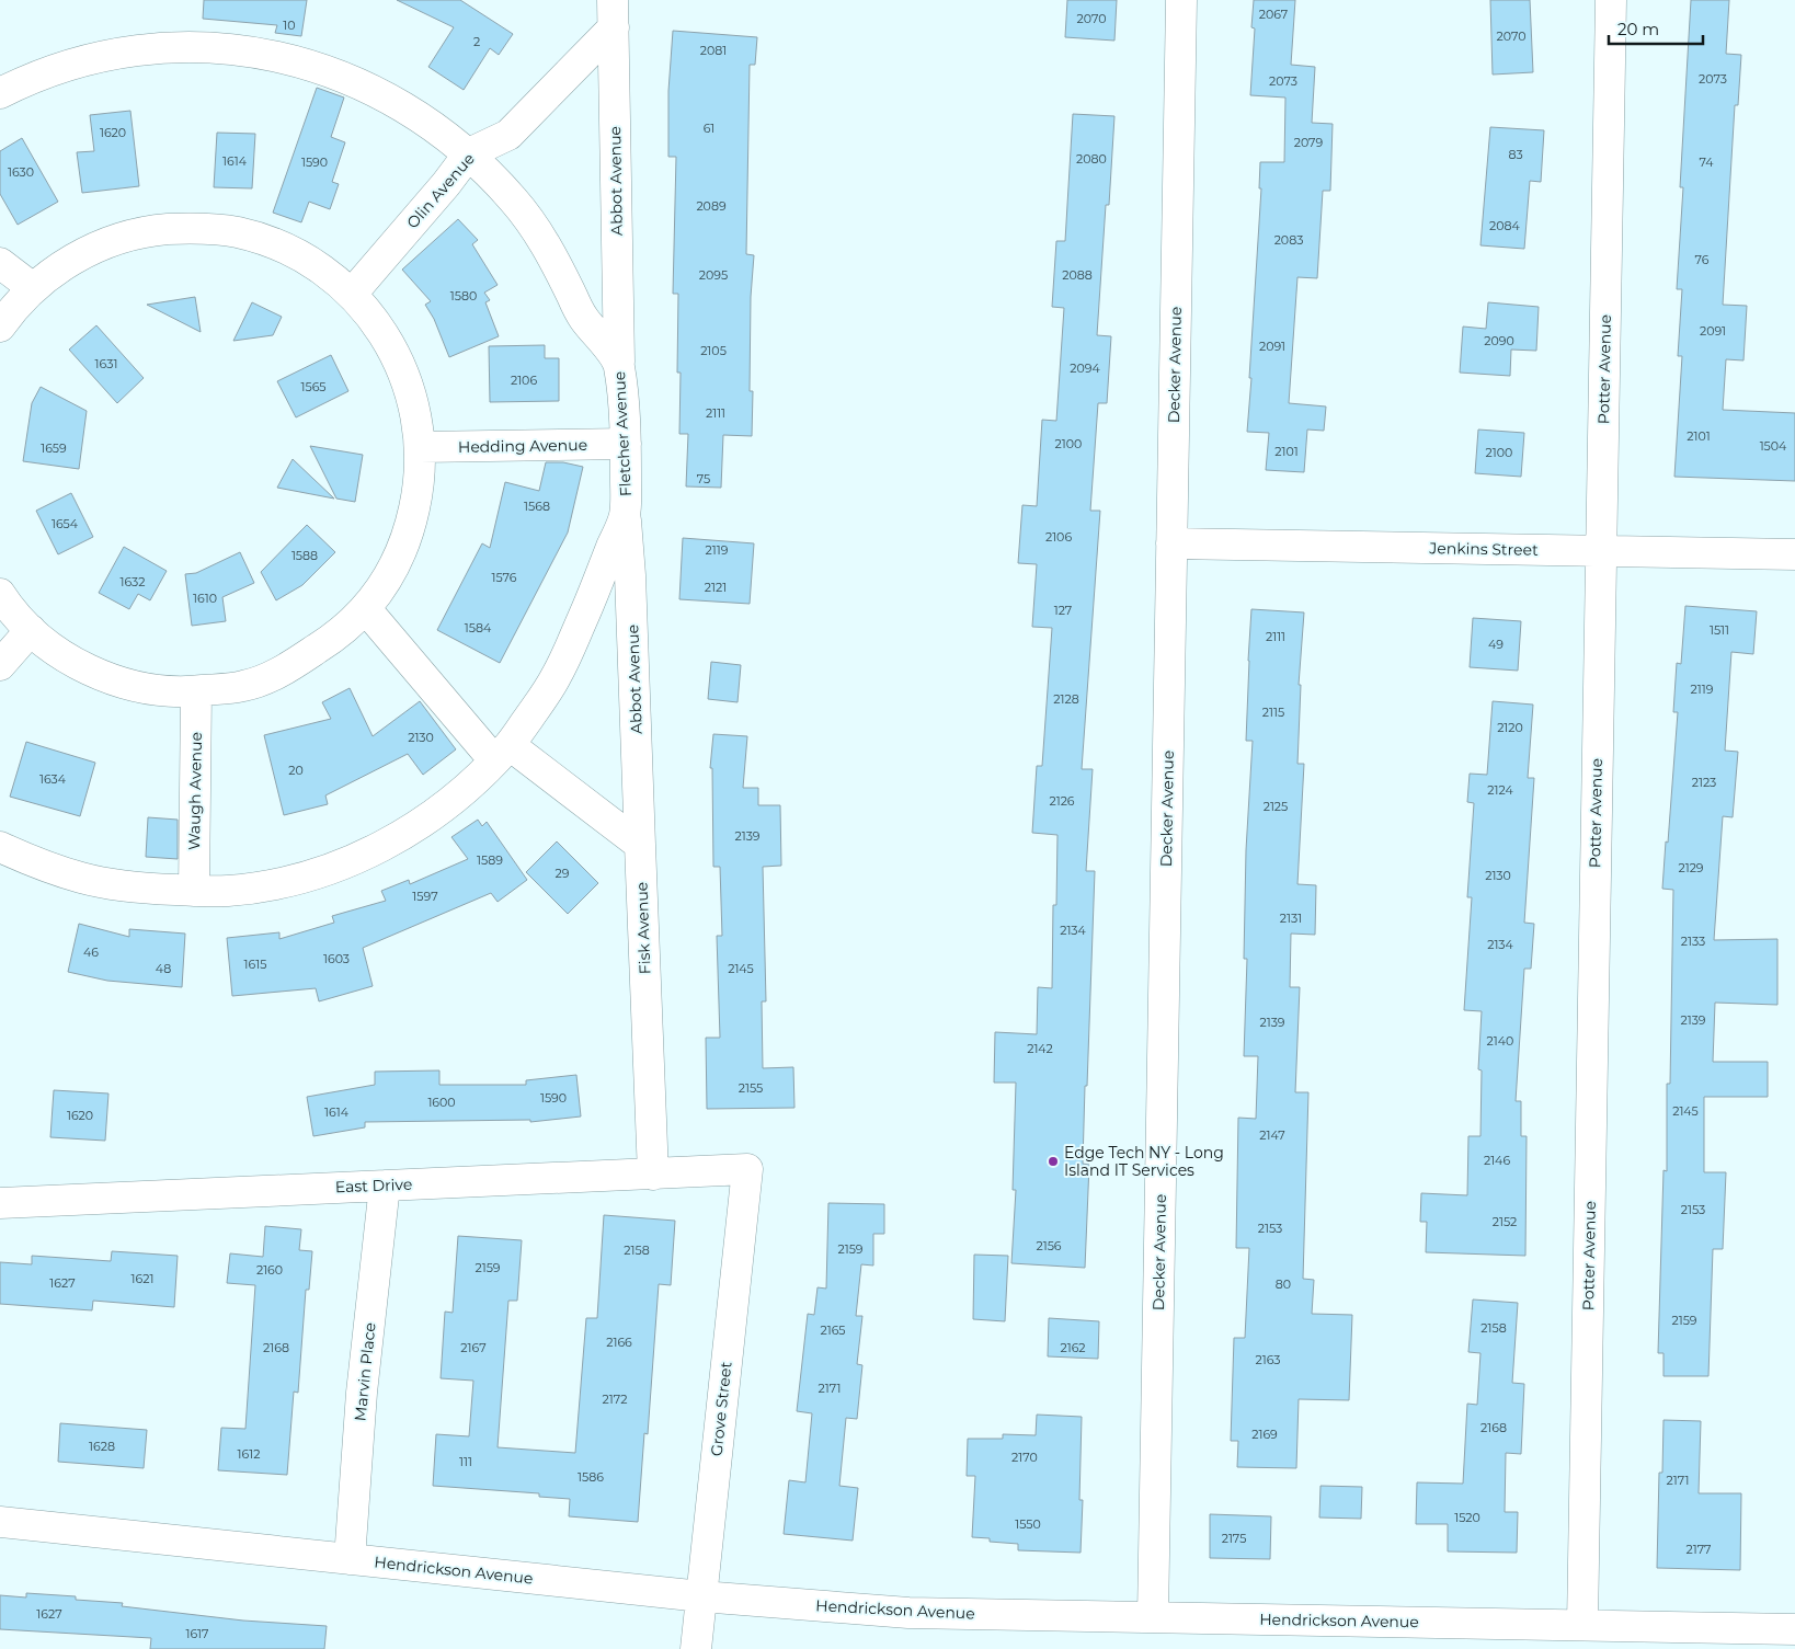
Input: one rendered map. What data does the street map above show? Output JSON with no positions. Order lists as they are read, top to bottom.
{
  "streets": {
    "street": [
      "Abbot Avenue",
      "Olin Avenue",
      "Decker Avenue",
      "Potter Avenue",
      "Fletcher Avenue",
      "Hedding Avenue",
      "Jenkins Street",
      "Waugh Avenue",
      "Fisk Avenue",
      "East Drive",
      "Marvin Place",
      "Grove Street",
      "Hendrickson Avenue"
    ]
  },
  "crossings": [
    ["Abbot Avenue", "Olin Avenue"],
    ["Abbot Avenue", "Fletcher Avenue"],
    ["Abbot Avenue", "Fisk Avenue"],
    ["Olin Avenue", "Fletcher Avenue"],
    ["Decker Avenue", "Jenkins Street"],
    ["Decker Avenue", "Hendrickson Avenue"],
    ["Potter Avenue", "Jenkins Street"],
    ["Potter Avenue", "Hendrickson Avenue"],
    ["Fletcher Avenue", "Hedding Avenue"],
    ["Fletcher Avenue", "Waugh Avenue"],
    ["Fisk Avenue", "East Drive"],
    ["East Drive", "Marvin Place"],
    ["East Drive", "Grove Street"],
    ["Marvin Place", "Hendrickson Avenue"],
    ["Grove Street", "Hendrickson Avenue"]
  ],
  "places": ["Edge Tech NY - Long Island IT Services"],
  "house_numbers": [
    "2067",
    "2070",
    "10",
    "2070",
    "2",
    "2081",
    "2073",
    "2073",
    "61",
    "1620",
    "2079",
    "83",
    "2080",
    "1614",
    "1590",
    "74",
    "1630",
    "2089",
    "2084",
    "2083",
    "76",
    "2095",
    "2088",
    "1580",
    "2091",
    "2090",
    "2091",
    "2105",
    "1631",
    "2094",
    "2106",
    "1565",
    "2111",
    "2101",
    "2100",
    "1504",
    "1659",
    "2101",
    "2100",
    "75",
    "1568",
    "1654",
    "2106",
    "2119",
    "1588",
    "1576",
    "1632",
    "2121",
    "1610",
    "127",
    "1584",
    "1511",
    "2111",
    "49",
    "2119",
    "2128",
    "2115",
    "2120",
    "2130",
    "20",
    "1634",
    "2123",
    "2124",
    "2126",
    "2125",
    "2139",
    "1589",
    "2129",
    "29",
    "2130",
    "1597",
    "2131",
    "2134",
    "2133",
    "2134",
    "46",
    "1603",
    "1615",
    "48",
    "2145",
    "2139",
    "2139",
    "2140",
    "2142",
    "2155",
    "1590",
    "1600",
    "2145",
    "1614",
    "1620",
    "2147",
    "2146",
    "2153",
    "2152",
    "2153",
    "2156",
    "2159",
    "2158",
    "2159",
    "2160",
    "1621",
    "1627",
    "80",
    "2159",
    "2158",
    "2165",
    "2166",
    "2168",
    "2167",
    "2162",
    "2163",
    "2171",
    "2172",
    "2168",
    "2169",
    "1628",
    "1612",
    "2170",
    "111",
    "1586",
    "2171",
    "1520",
    "1550",
    "2175",
    "2177",
    "1627",
    "1617"
  ],
  "scale_bar": "20 m"
}
